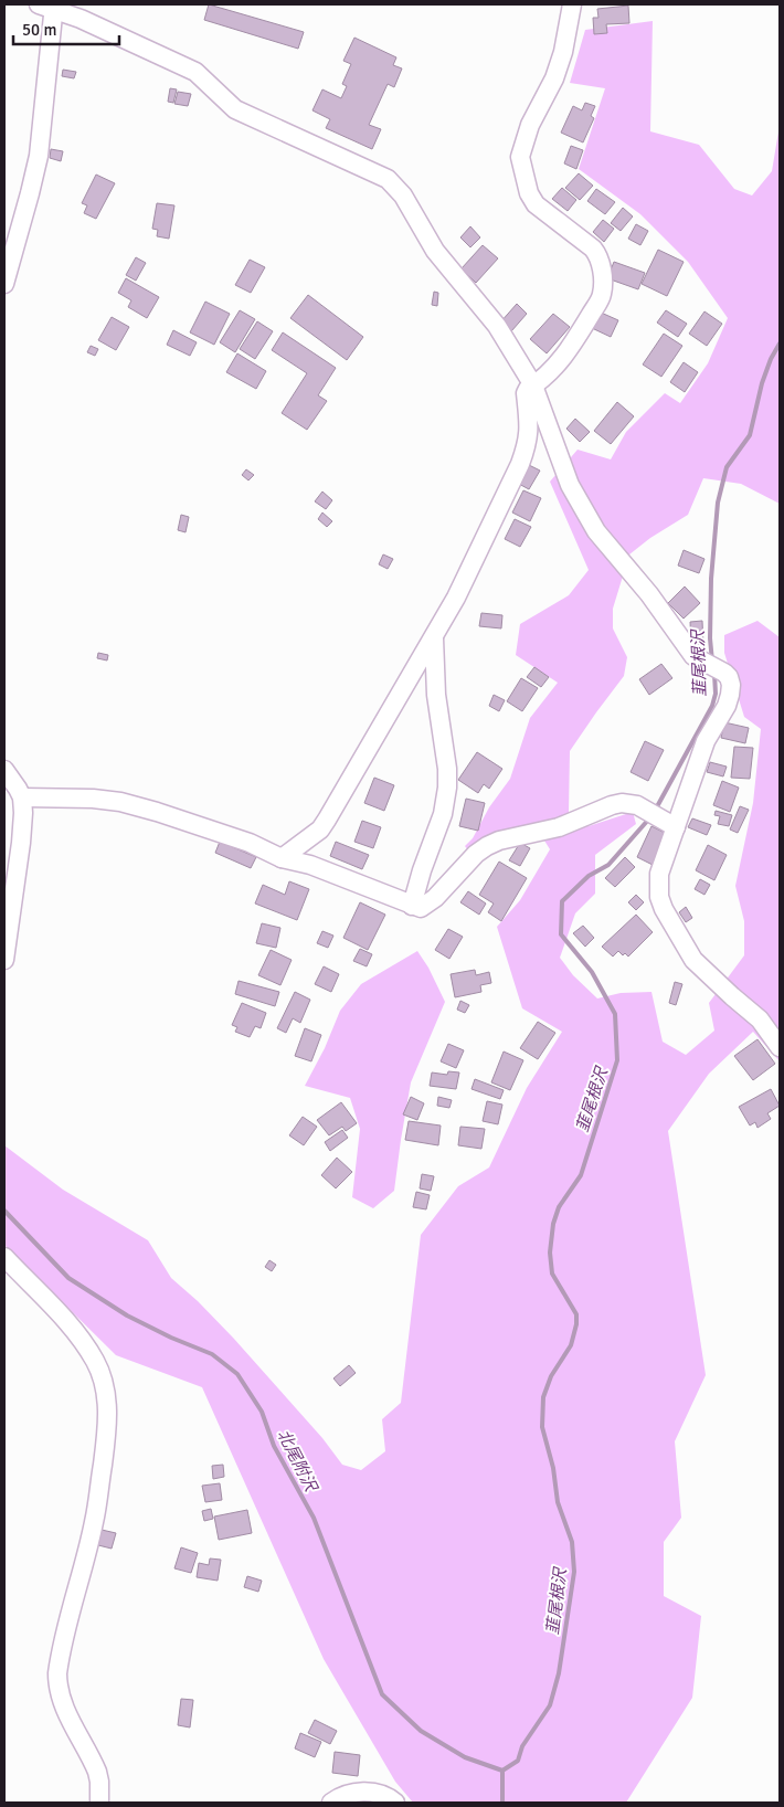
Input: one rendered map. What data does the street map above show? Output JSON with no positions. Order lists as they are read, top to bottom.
{
  "water": ["韮尾根沢", "北尾附沢"],
  "scale_bar": "50 m"
}
